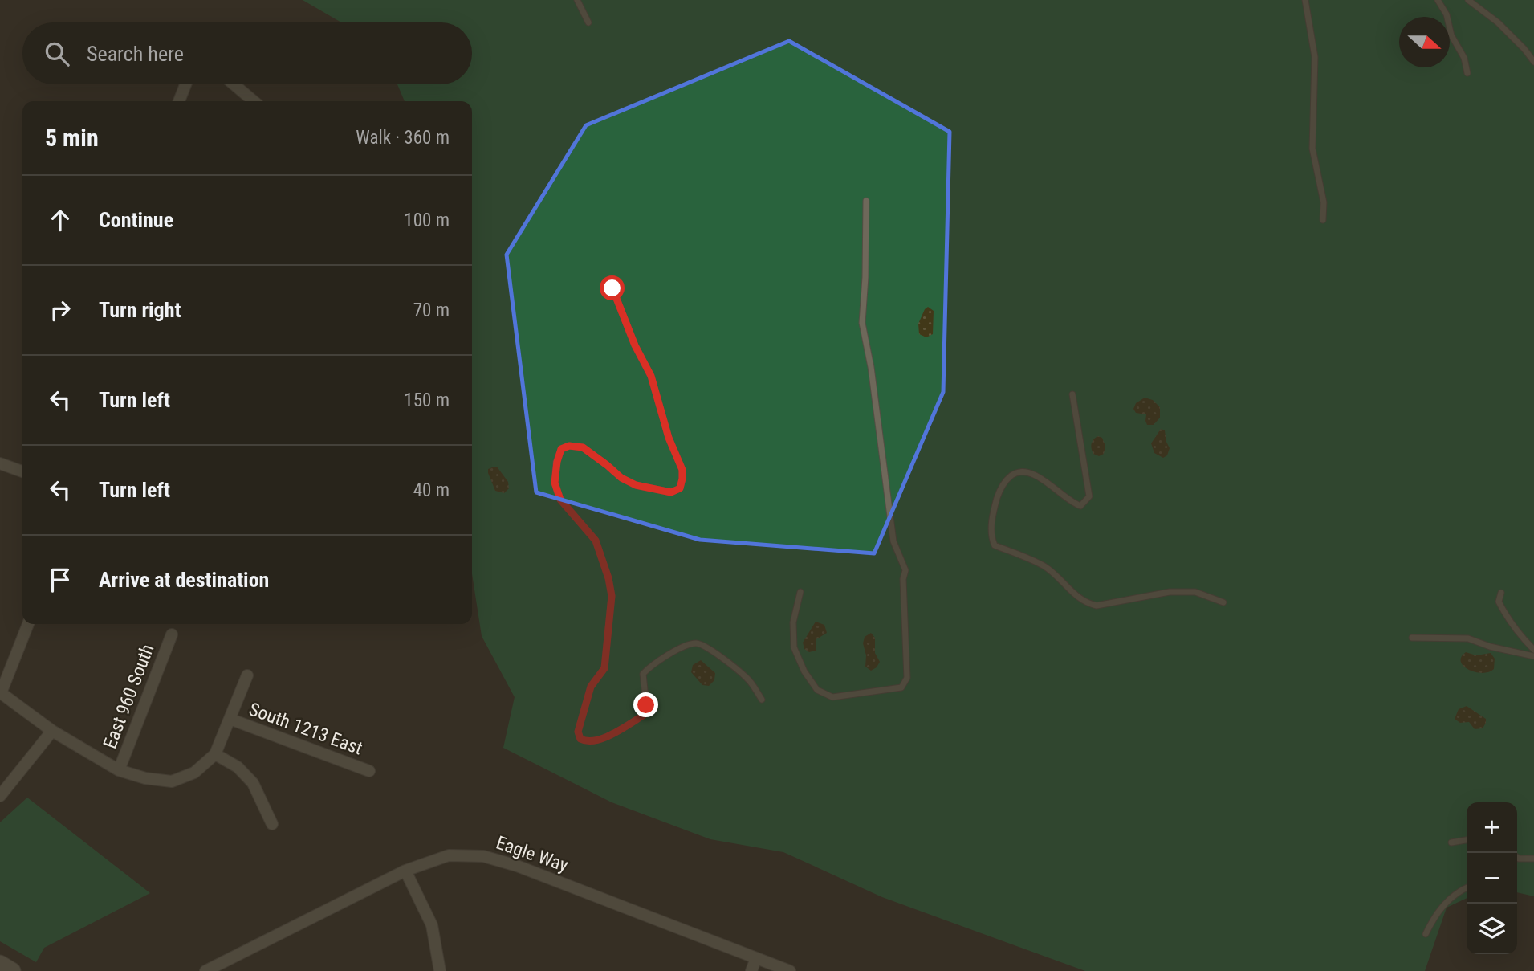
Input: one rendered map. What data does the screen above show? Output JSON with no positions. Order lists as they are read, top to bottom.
{
  "streets": {
    "street": ["East 960 South", "South 1213 East", "Eagle Way"]
  },
  "north": "right",
  "page": {
    "search": "Search here",
    "heading": ["5 min", "Walk · 360 m"],
    "list": [
      ["Continue", "100 m"],
      ["Turn right", "70 m"],
      ["Turn left", "150 m"],
      ["Turn left", "40 m"],
      "Arrive at destination"
    ],
    "map_buttons": ["+", "−"]
  }
}
